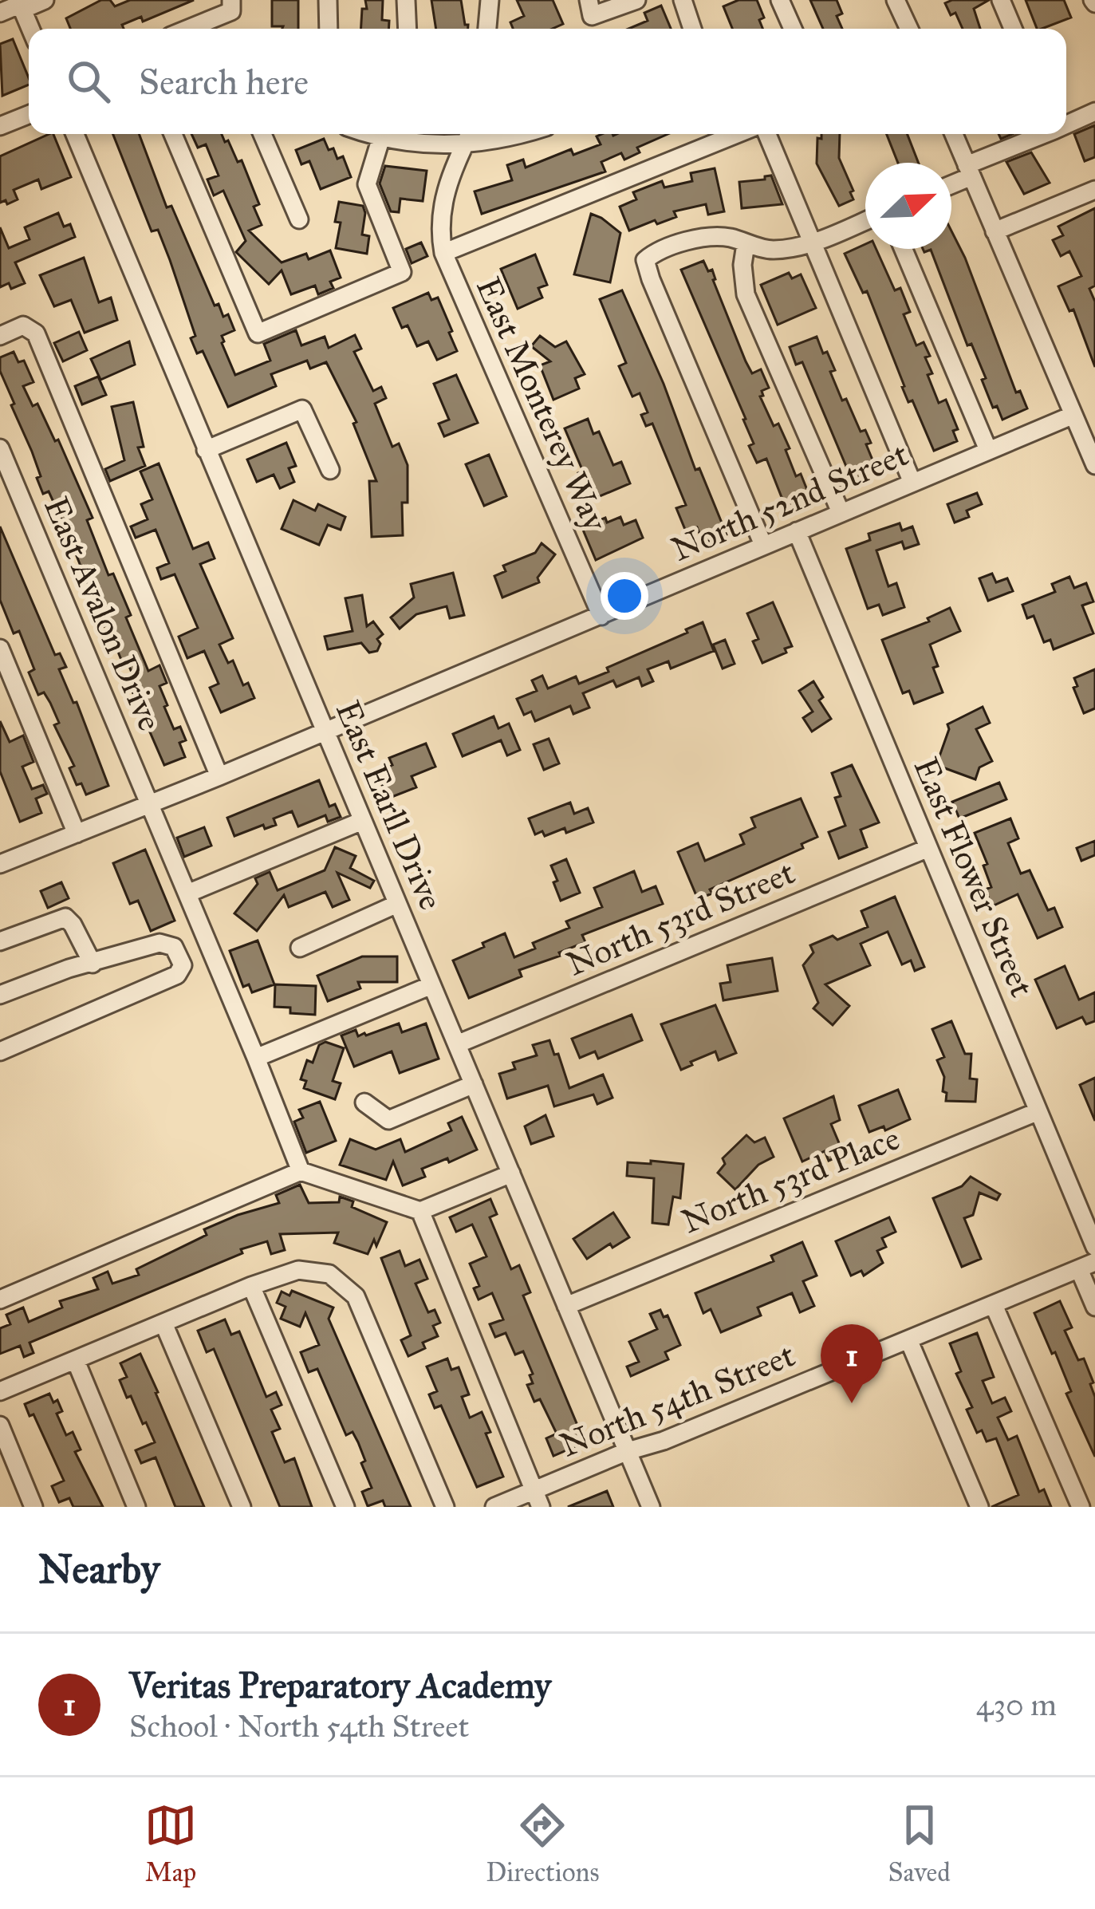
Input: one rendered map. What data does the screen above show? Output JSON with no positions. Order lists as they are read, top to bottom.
{
  "streets": {
    "street": [
      "East Monterey Way",
      "North 52nd Street",
      "East Avalon Drive",
      "East Earll Drive",
      "East Flower Street",
      "North 53rd Street",
      "North 53rd Place",
      "North 54th Street"
    ]
  },
  "crossings": [
    ["East Monterey Way", "North 52nd Street"],
    ["North 52nd Street", "East Avalon Drive"],
    ["North 52nd Street", "East Earll Drive"],
    ["North 52nd Street", "East Flower Street"],
    ["East Earll Drive", "North 53rd Street"],
    ["East Earll Drive", "North 53rd Place"],
    ["East Earll Drive", "North 54th Street"],
    ["East Flower Street", "North 53rd Street"],
    ["East Flower Street", "North 53rd Place"]
  ],
  "north": "top right",
  "page": {
    "search": "Search here",
    "pins": "1",
    "heading": "Nearby",
    "list": [
      {
        "mark": "1",
        "name": "Veritas Preparatory Academy",
        "note": "School · North 54th Street",
        "value": "430 m"
      }
    ],
    "nav": ["Map", "Directions", "Saved"]
  }
}
